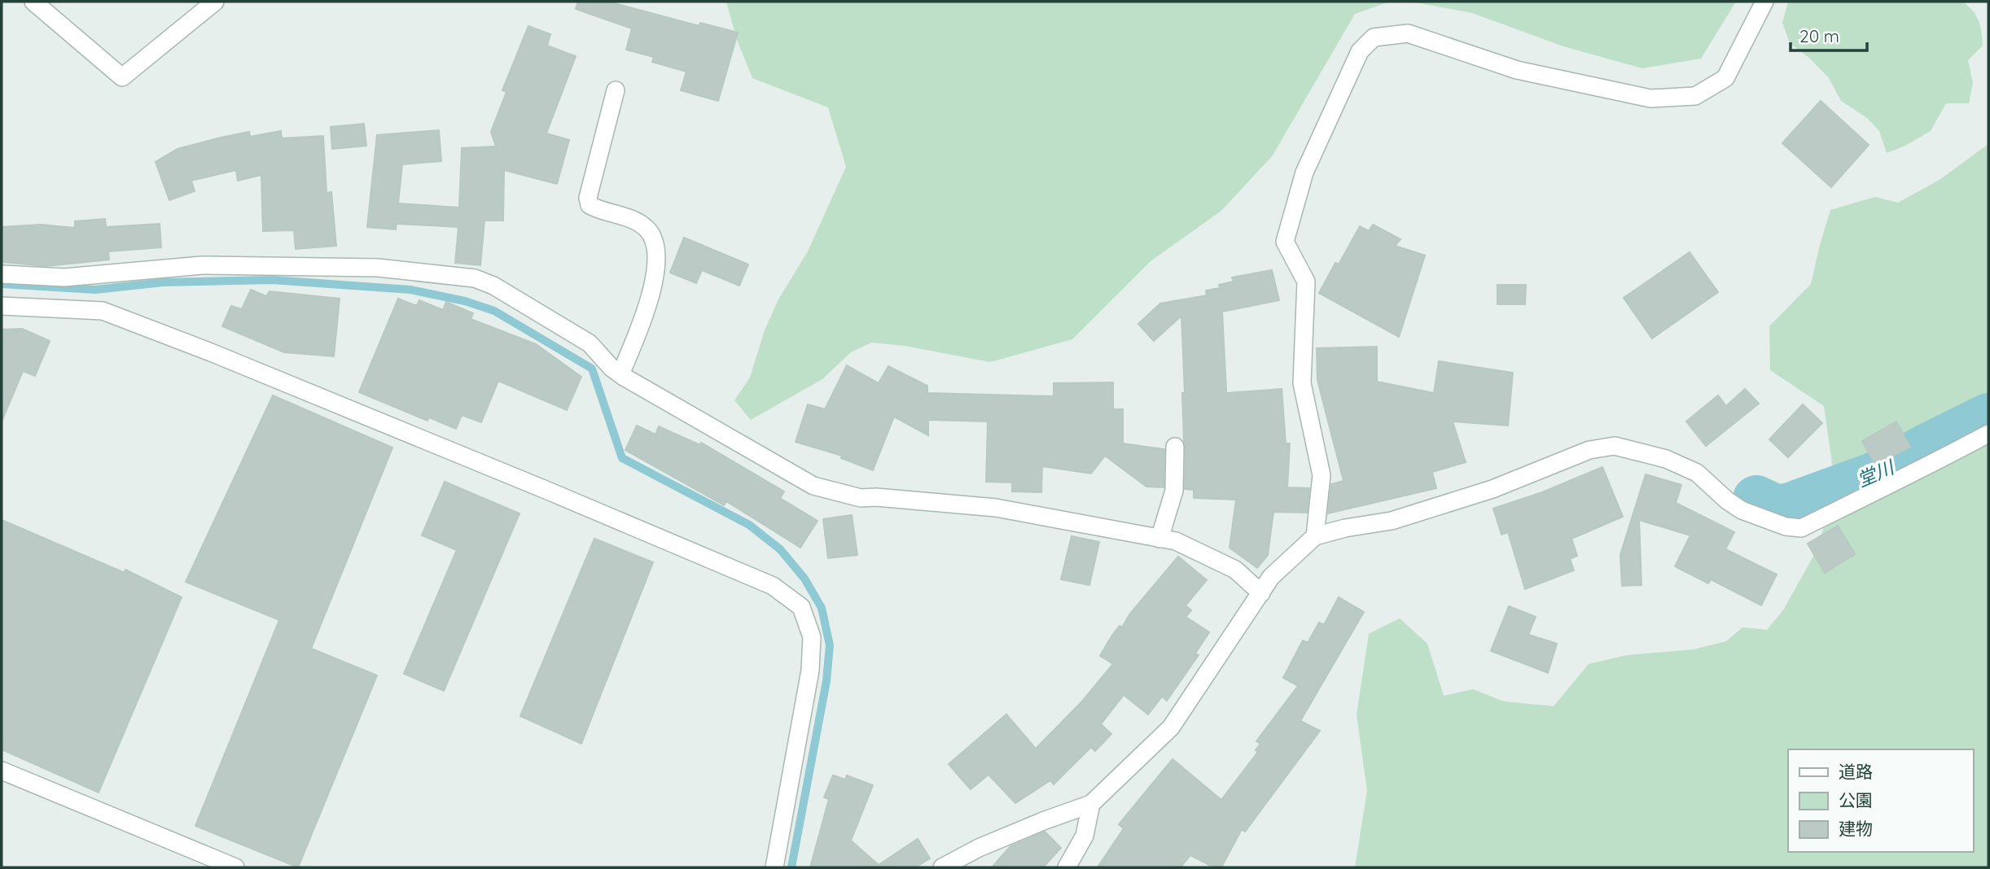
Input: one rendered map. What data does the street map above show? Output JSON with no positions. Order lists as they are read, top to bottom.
{
  "water": ["堂川"],
  "legend": ["道路", "公園", "建物"],
  "scale_bar": "20 m"
}
